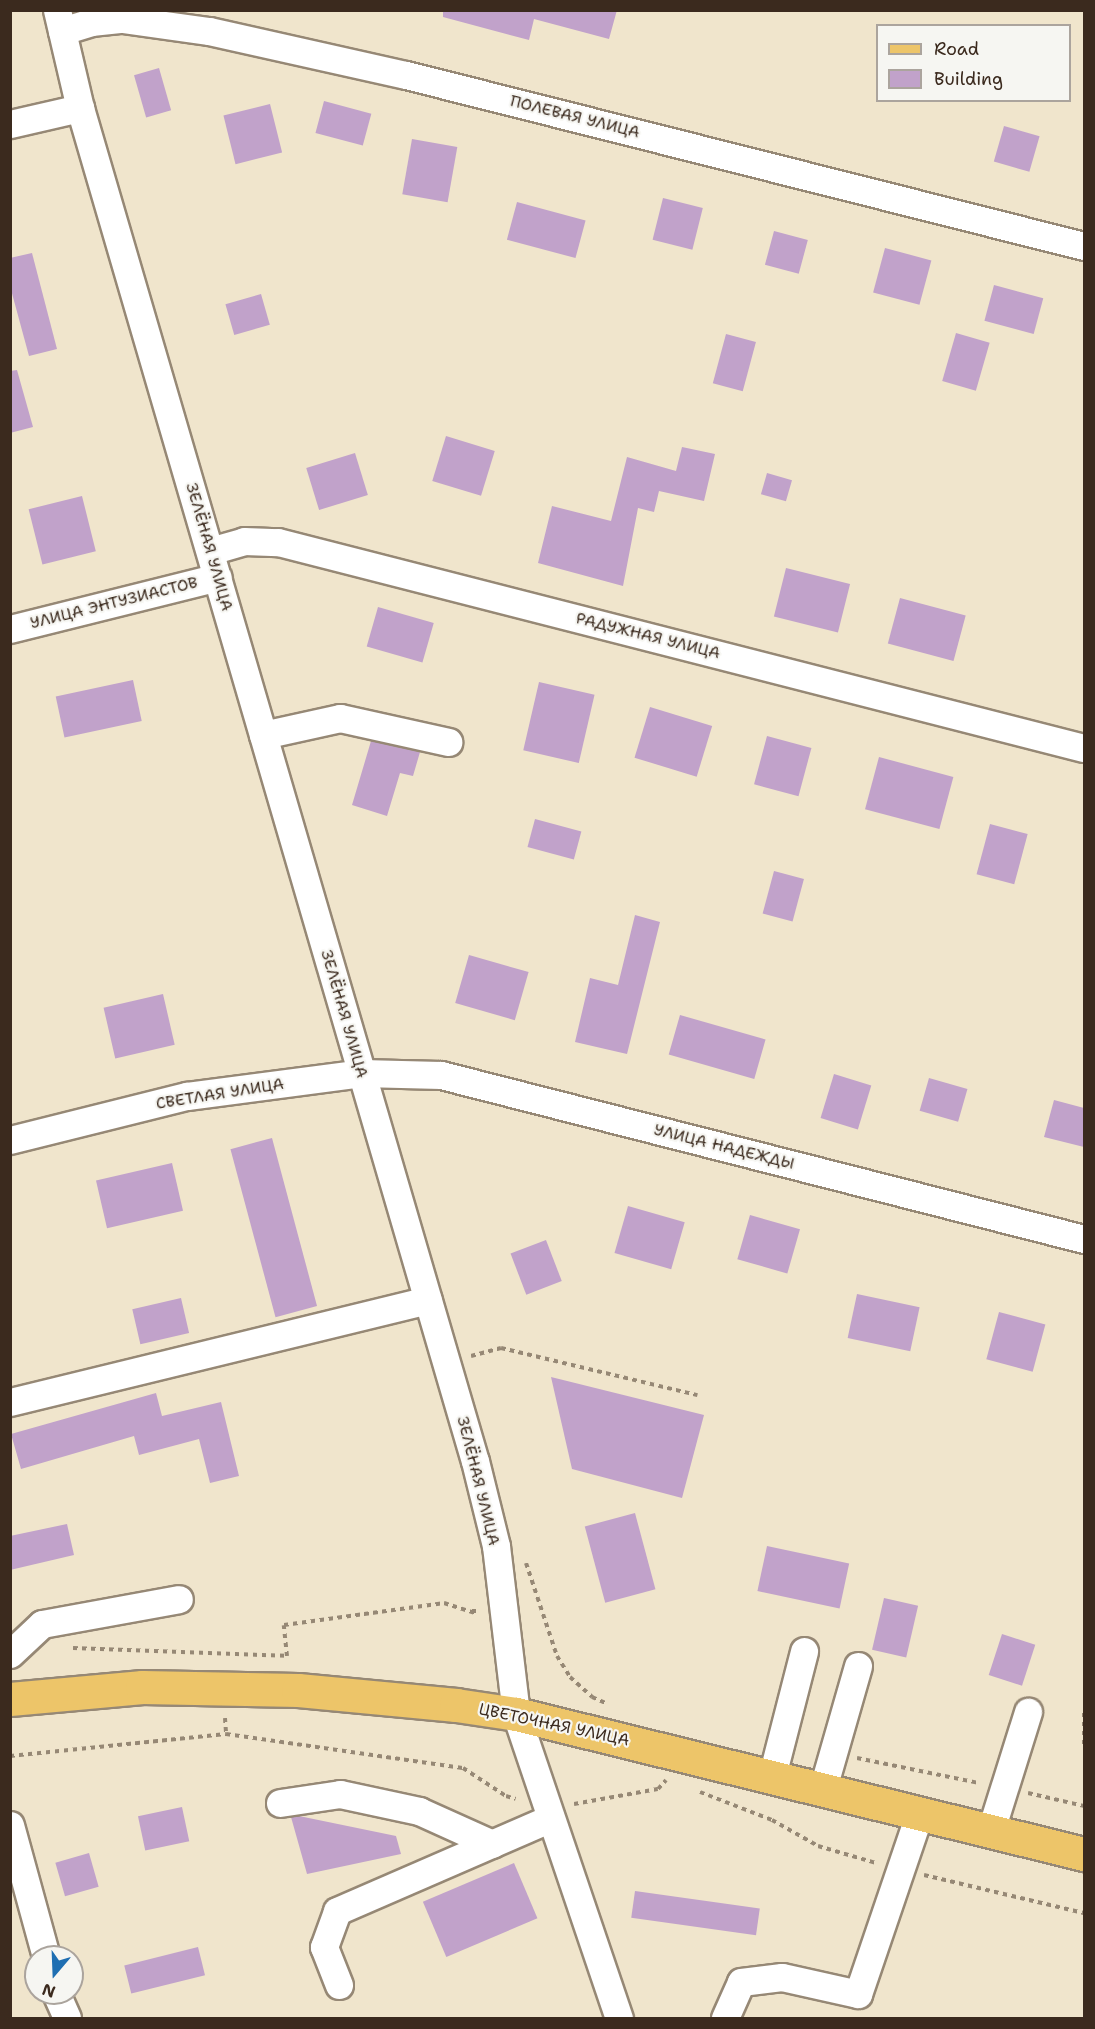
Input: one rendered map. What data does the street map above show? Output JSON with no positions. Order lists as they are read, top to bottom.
{
  "streets": {
    "main road": ["ЦВЕТОЧНАЯ УЛИЦА"],
    "street": [
      "ПОЛЕВАЯ УЛИЦА",
      "ЗЕЛЁНАЯ УЛИЦА",
      "УЛИЦА ЭНТУЗИАСТОВ",
      "РАДУЖНАЯ УЛИЦА",
      "СВЕТЛАЯ УЛИЦА",
      "УЛИЦА НАДЕЖДЫ"
    ]
  },
  "crossings": [
    ["ПОЛЕВАЯ УЛИЦА", "ЗЕЛЁНАЯ УЛИЦА"],
    ["ЗЕЛЁНАЯ УЛИЦА", "УЛИЦА ЭНТУЗИАСТОВ"],
    ["ЗЕЛЁНАЯ УЛИЦА", "РАДУЖНАЯ УЛИЦА"],
    ["ЗЕЛЁНАЯ УЛИЦА", "СВЕТЛАЯ УЛИЦА"],
    ["ЗЕЛЁНАЯ УЛИЦА", "УЛИЦА НАДЕЖДЫ"],
    ["ЗЕЛЁНАЯ УЛИЦА", "ЦВЕТОЧНАЯ УЛИЦА"],
    ["СВЕТЛАЯ УЛИЦА", "УЛИЦА НАДЕЖДЫ"]
  ],
  "legend": ["Road", "Building"],
  "north": "bottom"
}
